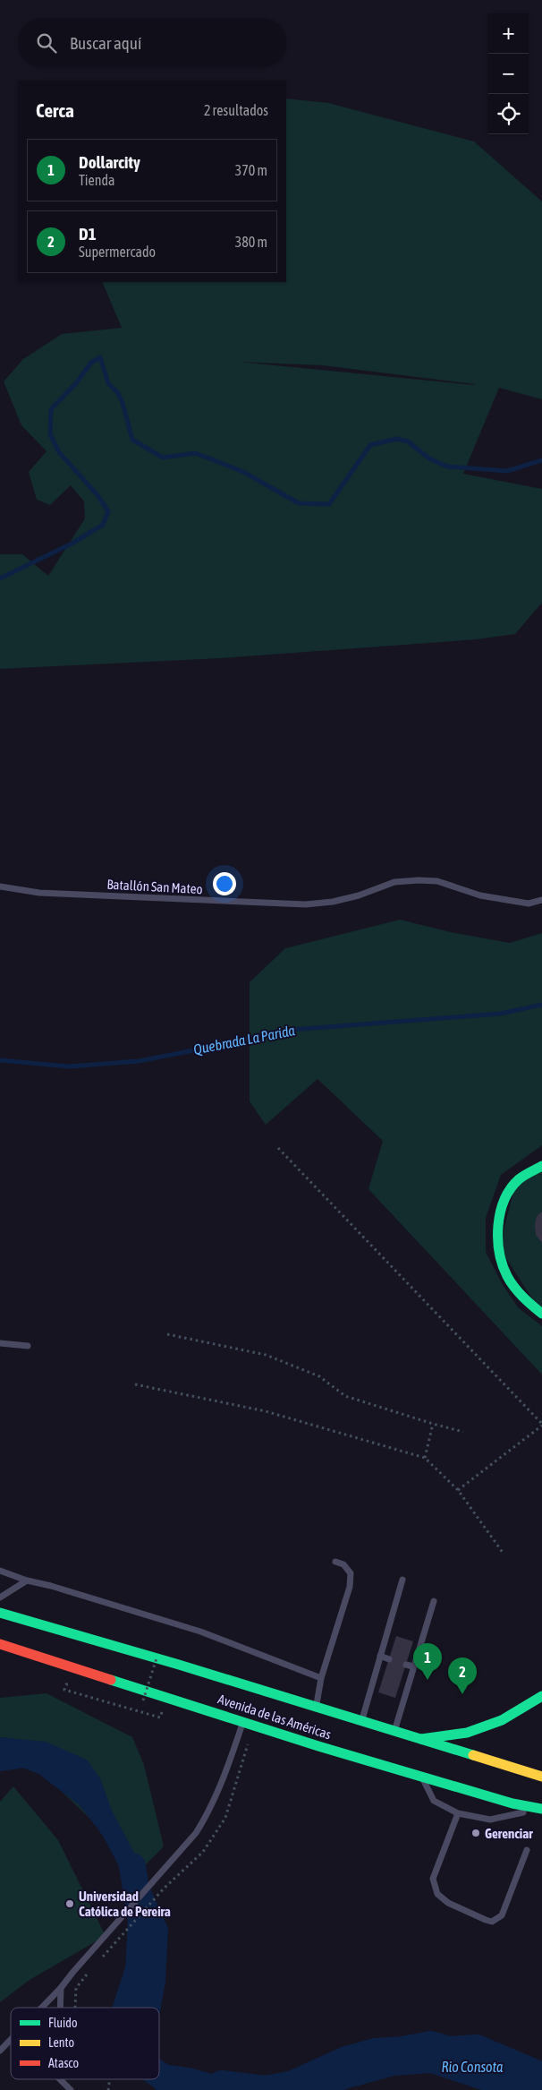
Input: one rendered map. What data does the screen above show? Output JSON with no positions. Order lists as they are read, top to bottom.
{
  "streets": {
    "main road": ["Avenida de las Américas"],
    "lane": ["Batallón San Mateo"]
  },
  "water": ["Quebrada La Parida", "Rio Consota"],
  "places": ["Gerenciar", "Universidad Católica de Pereira"],
  "legend": ["Fluido", "Lento", "Atasco"],
  "page": {
    "map_buttons": ["+", "−"],
    "search": "Buscar aquí",
    "heading": ["Cerca", "2 resultados"],
    "list": [
      {
        "mark": "1",
        "name": "Dollarcity",
        "note": "Tienda",
        "value": "370 m"
      },
      {
        "mark": "2",
        "name": "D1",
        "note": "Supermercado",
        "value": "380 m"
      }
    ],
    "pins": ["1", "2"]
  }
}
